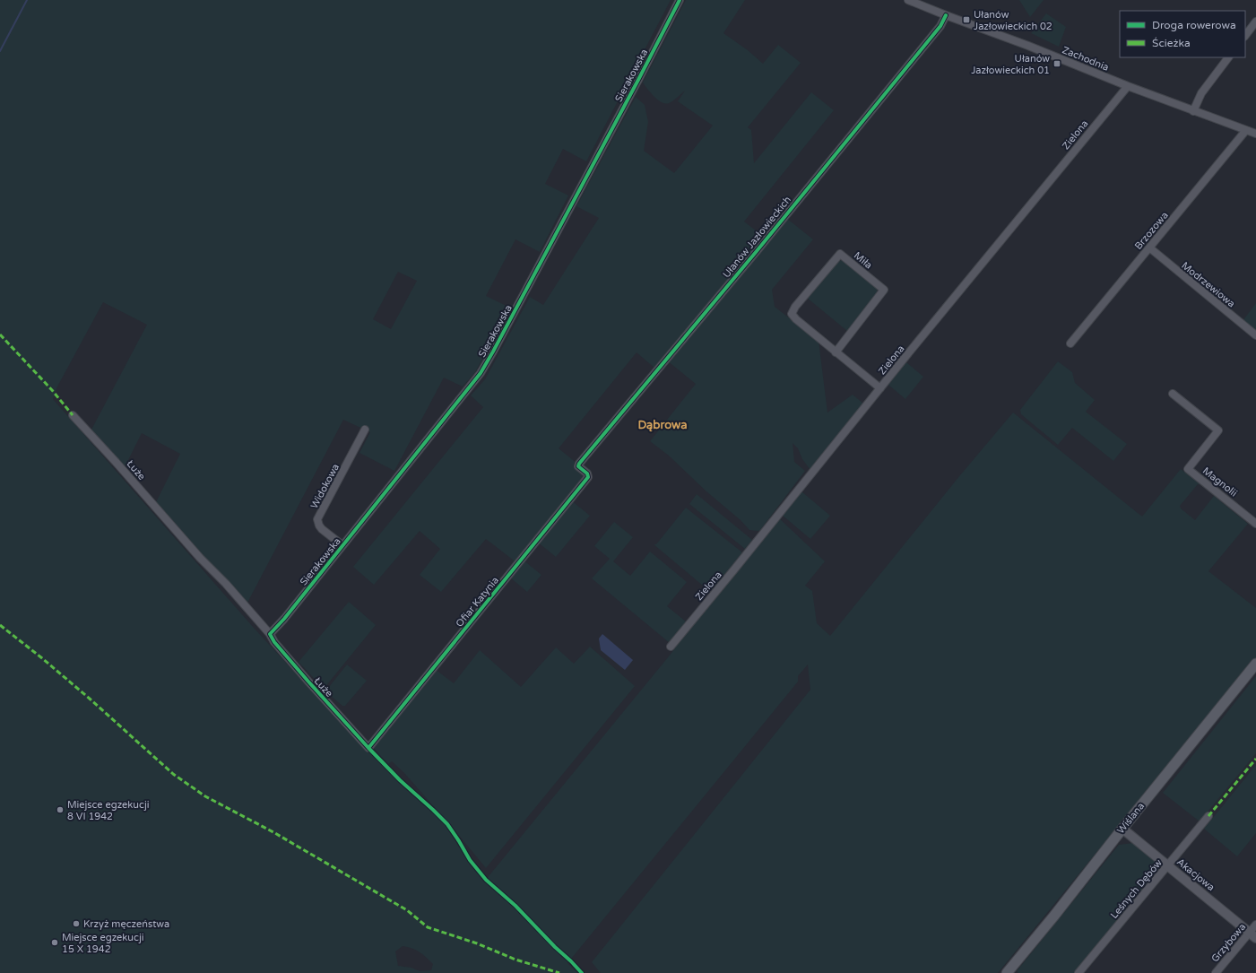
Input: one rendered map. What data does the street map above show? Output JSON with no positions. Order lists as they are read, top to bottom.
{
  "streets": {
    "main road": ["Wiślana"],
    "street": [
      "Zachodnia",
      "Sierakowska",
      "Zielona",
      "Brzozowa",
      "Ułanów Jazłowieckich",
      "Miła",
      "Modrzewiowa",
      "Łuże",
      "Magnolii",
      "Widokowa",
      "Ofiar Katynia",
      "Akacjowa",
      "Leśnych Dębów",
      "Grzybowa"
    ]
  },
  "crossings": [
    ["Zachodnia", "Zielona"],
    ["Zachodnia", "Brzozowa"],
    ["Zachodnia", "Ułanów Jazłowieckich"],
    ["Sierakowska", "Łuże"],
    ["Sierakowska", "Widokowa"],
    ["Zielona", "Miła"],
    ["Brzozowa", "Modrzewiowa"],
    ["Ułanów Jazłowieckich", "Ofiar Katynia"],
    ["Łuże", "Ofiar Katynia"],
    ["Wiślana", "Akacjowa"],
    ["Akacjowa", "Leśnych Dębów"],
    ["Akacjowa", "Grzybowa"]
  ],
  "districts": ["Dąbrowa"],
  "places": {
    "transit": ["Ułanów Jazłowieckich 02", "Ułanów Jazłowieckich 01"],
    "other": ["Miejsce egzekucji 8 VI 1942", "Krzyż męczeństwa", "Miejsce egzekucji 15 X 1942"]
  },
  "legend": ["Droga rowerowa", "Ścieżka"]
}
